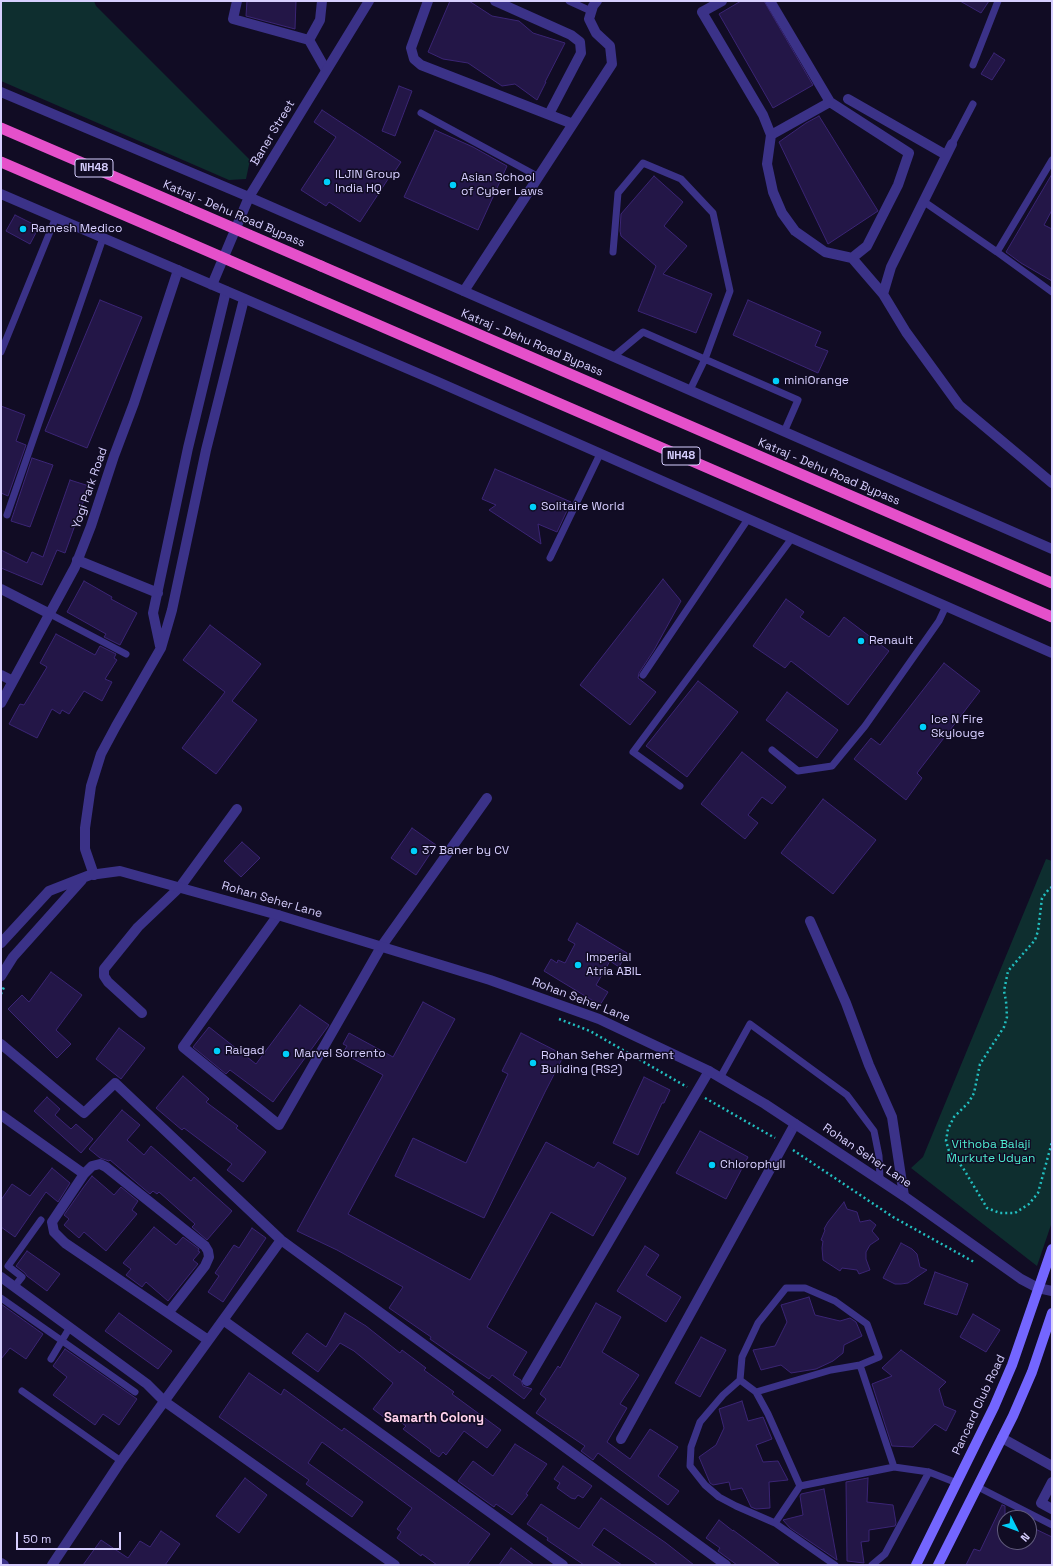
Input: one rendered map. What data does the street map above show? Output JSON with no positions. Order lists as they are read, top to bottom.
{
  "streets": {
    "highway": ["NH48", "Katraj - Dehu Road Bypass"],
    "main road": ["Pancard Club Road"],
    "street": ["Baner Street", "Yogi Park Road", "Rohan Seher Lane"]
  },
  "crossings": [
    ["Rohan Seher Lane", "Pancard Club Road"]
  ],
  "districts": ["Samarth Colony"],
  "parks": ["Vithoba Balaji Murkute Udyan"],
  "places": [
    "ILJIN Group India HQ",
    "Asian School of Cyber Laws",
    "Ramesh Medico",
    "miniOrange",
    "Solitaire World",
    "Renault",
    "Ice N Fire Skylouge",
    "37 Baner by CV",
    "Imperial Atria ABIL",
    "Raigad",
    "Marvel Sorrento",
    "Rohan Seher Aparment Buliding (RS2)",
    "Chlorophyll"
  ],
  "scale_bar": "50 m",
  "north": "bottom right"
}
